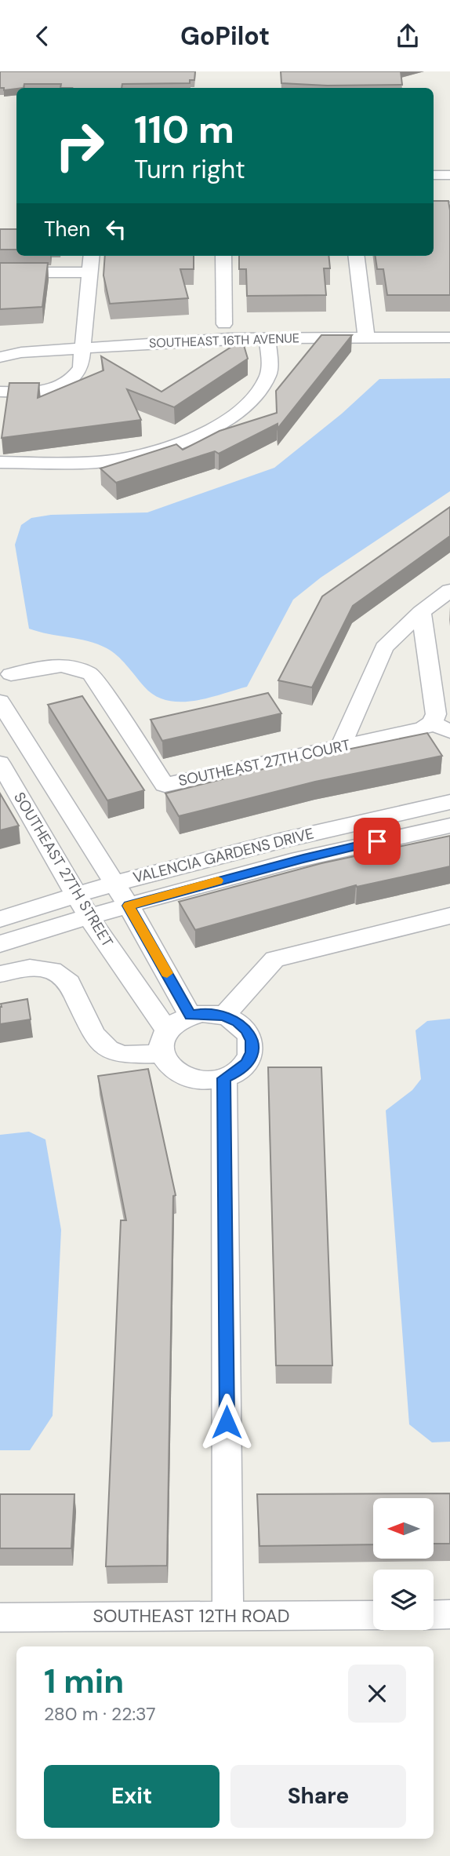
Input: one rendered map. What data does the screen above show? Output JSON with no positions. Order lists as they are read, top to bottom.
{
  "streets": {
    "street": [
      "SOUTHEAST 16TH AVENUE",
      "SOUTHEAST 27TH COURT",
      "VALENCIA GARDENS DRIVE",
      "SOUTHEAST 27TH STREET",
      "SOUTHEAST 12TH ROAD"
    ]
  },
  "crossings": [
    ["VALENCIA GARDENS DRIVE", "SOUTHEAST 27TH STREET"]
  ],
  "north": "left",
  "page": {
    "header": "GoPilot",
    "turn": ["110 m", "Turn right"],
    "then": "Then",
    "heading": ["1 min", "280 m · 22:37"],
    "buttons": ["Exit", "Share"]
  }
}
